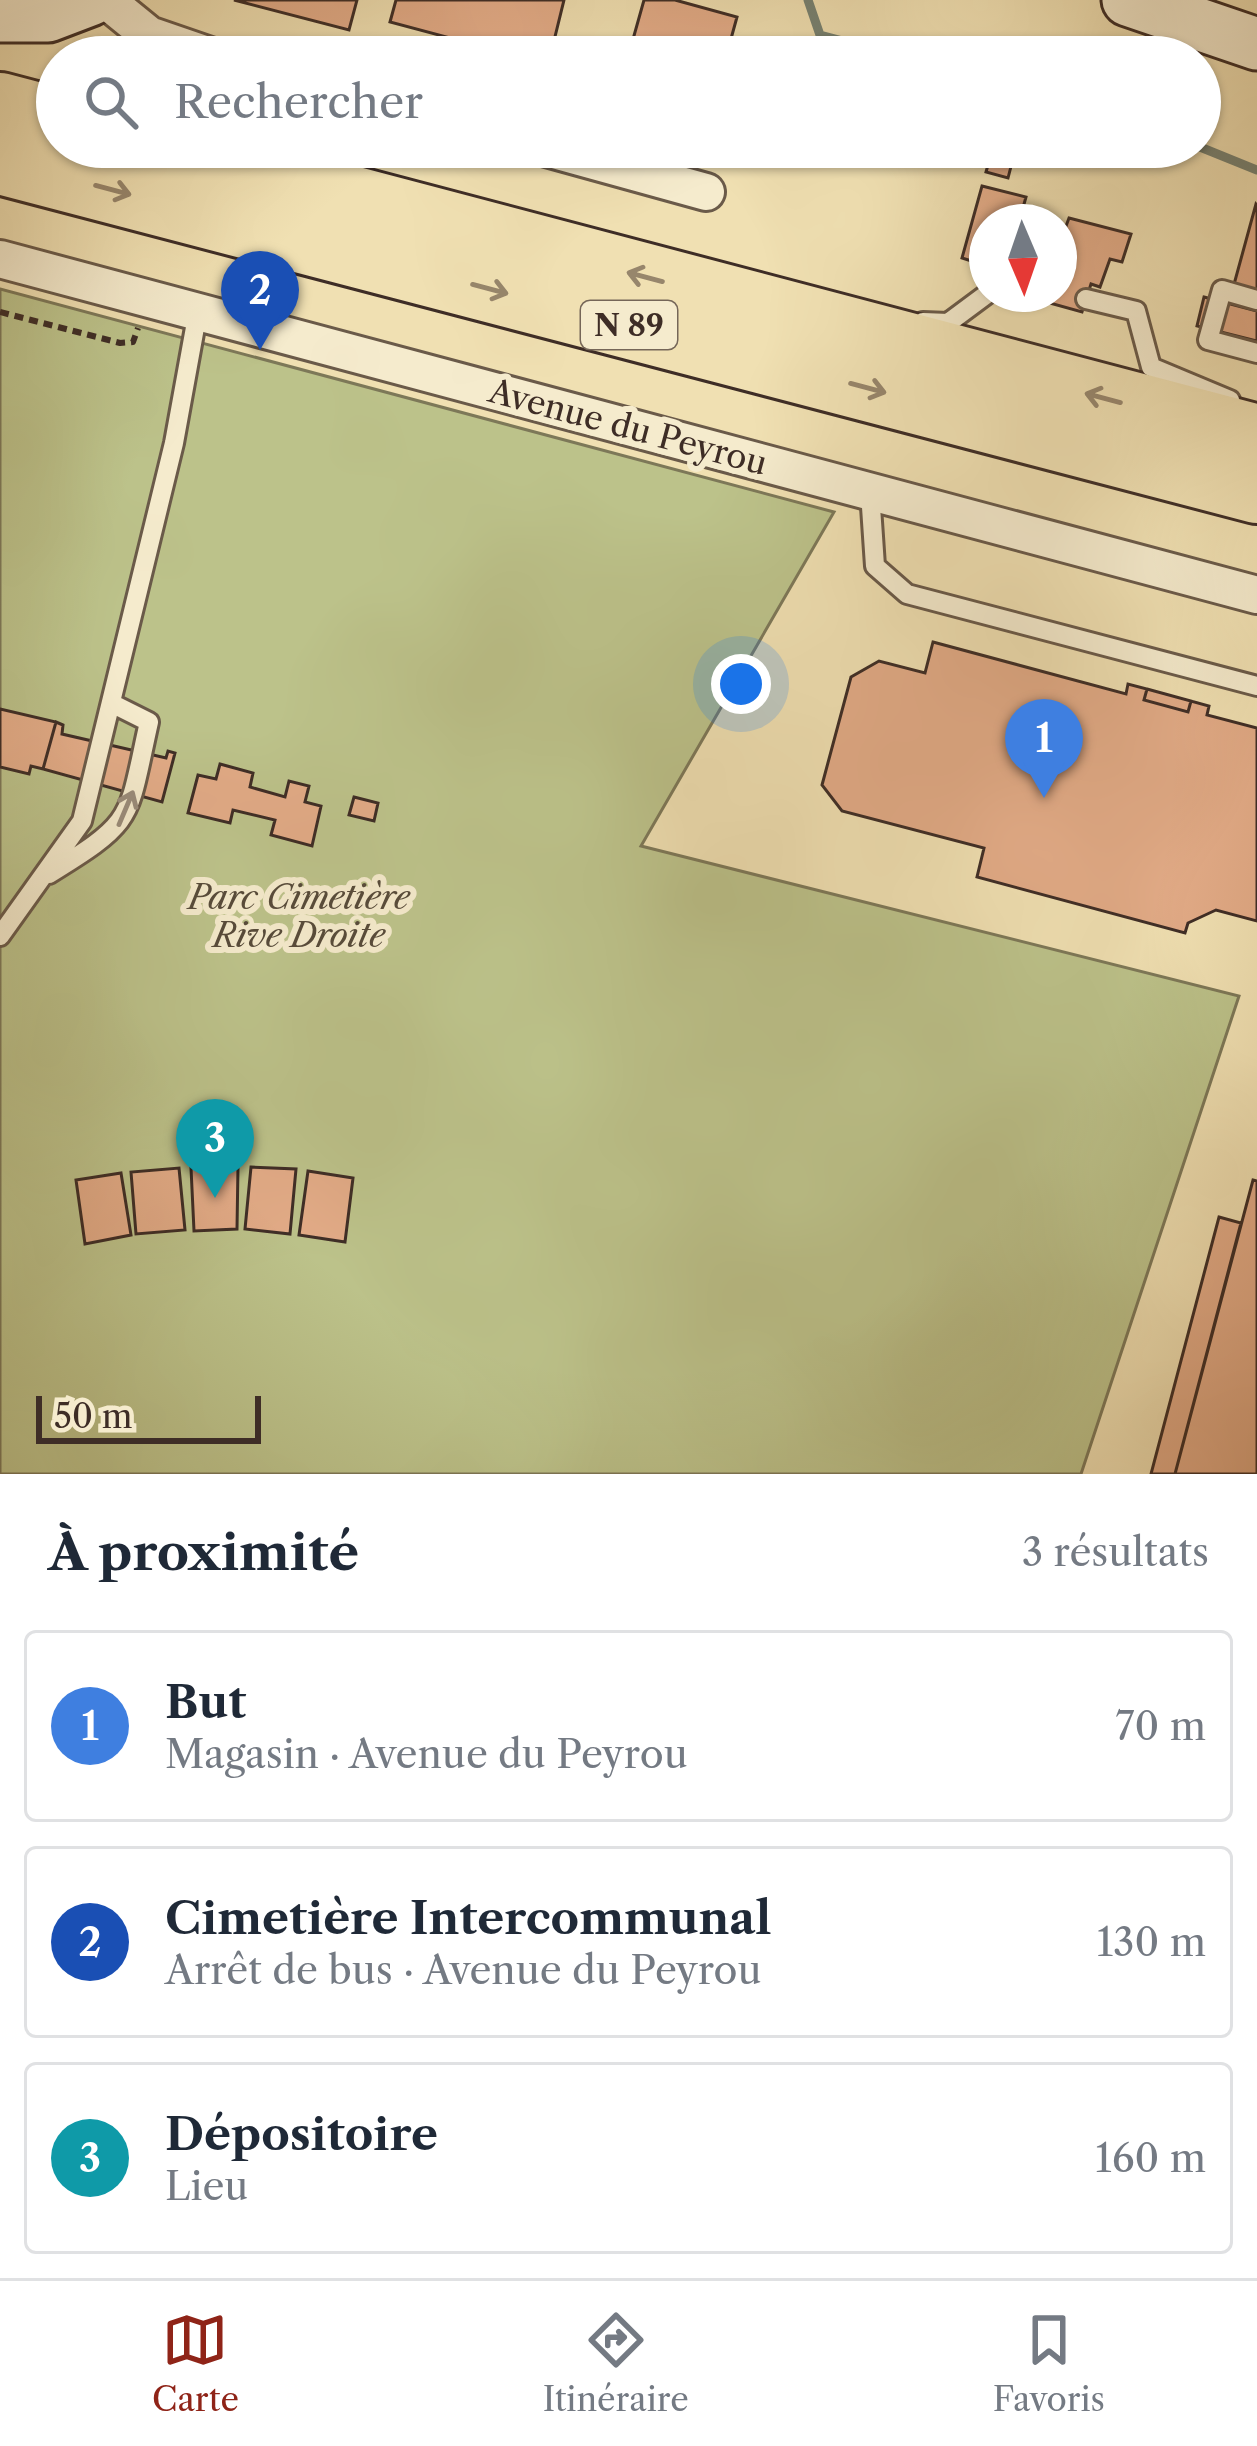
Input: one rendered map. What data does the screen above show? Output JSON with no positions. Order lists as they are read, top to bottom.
{
  "streets": {
    "highway": ["N 89"],
    "street": ["Avenue du Peyrou"]
  },
  "parks": ["Parc Cimetière Rive Droite"],
  "scale_bar": "50 m",
  "north": "bottom",
  "page": {
    "search": "Rechercher",
    "pins": ["2", "1", "3"],
    "scale": "50 m",
    "heading": ["À proximité", "3 résultats"],
    "list": [
      {
        "mark": "1",
        "name": "But",
        "note": "Magasin · Avenue du Peyrou",
        "value": "70 m"
      },
      {
        "mark": "2",
        "name": "Cimetière Intercommunal",
        "note": "Arrêt de bus · Avenue du Peyrou",
        "value": "130 m"
      },
      {
        "mark": "3",
        "name": "Dépositoire",
        "note": "Lieu",
        "value": "160 m"
      }
    ],
    "nav": ["Carte", "Itinéraire", "Favoris"]
  }
}
